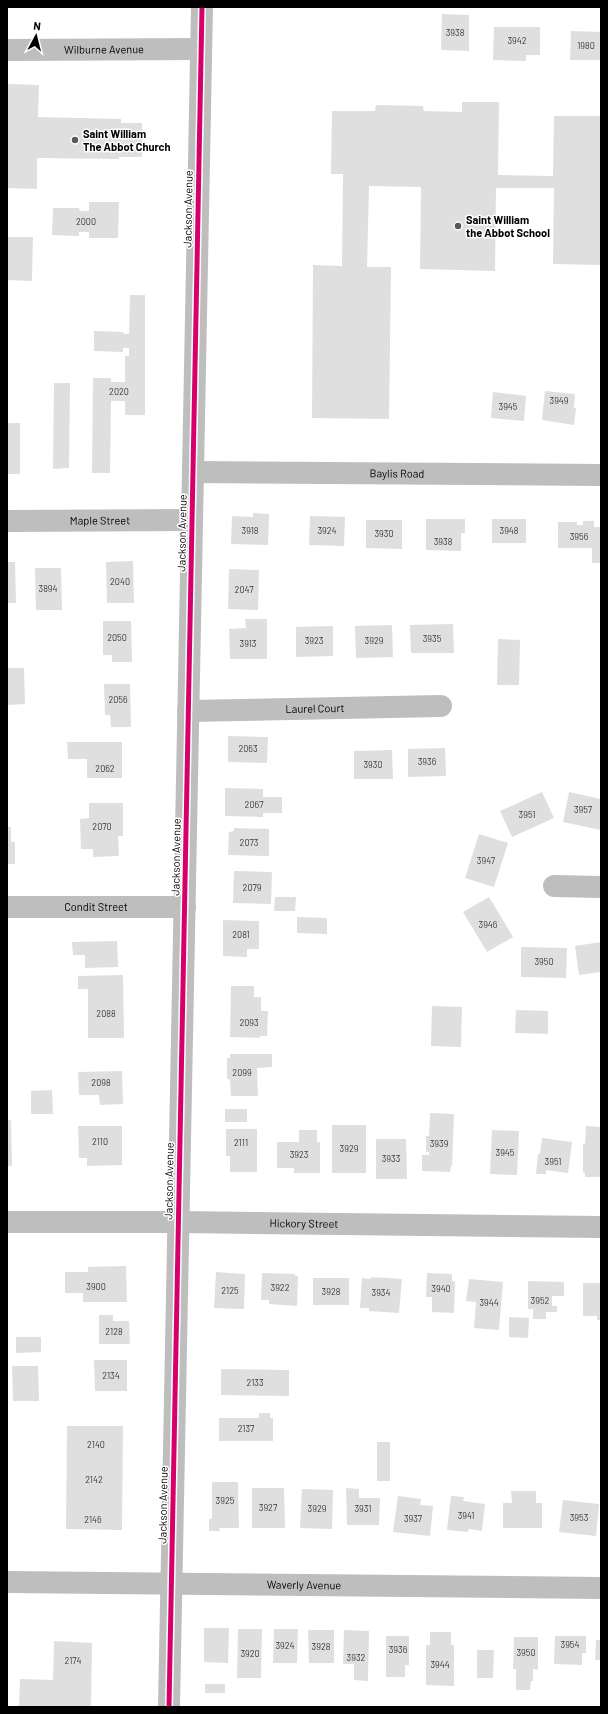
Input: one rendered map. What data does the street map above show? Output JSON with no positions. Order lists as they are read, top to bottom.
{
  "streets": {
    "street": [
      "Wilburne Avenue",
      "Jackson Avenue",
      "Baylis Road",
      "Maple Street",
      "Laurel Court",
      "Condit Street",
      "Hickory Street",
      "Waverly Avenue"
    ]
  },
  "crossings": [
    ["Wilburne Avenue", "Jackson Avenue"],
    ["Jackson Avenue", "Baylis Road"],
    ["Jackson Avenue", "Maple Street"],
    ["Jackson Avenue", "Laurel Court"],
    ["Jackson Avenue", "Condit Street"],
    ["Jackson Avenue", "Hickory Street"],
    ["Jackson Avenue", "Waverly Avenue"]
  ],
  "places": ["Saint William The Abbot Church", "Saint William the Abbot School"],
  "house_numbers": [
    "3938",
    "3942",
    "1980",
    "2000",
    "2020",
    "3949",
    "3945",
    "3918",
    "3924",
    "3948",
    "3930",
    "3956",
    "3938",
    "2040",
    "3894",
    "2047",
    "2050",
    "3935",
    "3923",
    "3929",
    "3913",
    "2056",
    "2063",
    "3936",
    "3930",
    "2062",
    "2067",
    "3957",
    "3951",
    "2070",
    "2073",
    "3947",
    "2079",
    "3946",
    "2081",
    "3950",
    "2088",
    "2093",
    "2099",
    "2098",
    "2110",
    "2111",
    "3939",
    "3929",
    "3945",
    "3923",
    "3933",
    "3951",
    "3900",
    "3922",
    "3940",
    "2125",
    "3928",
    "3934",
    "3952",
    "3944",
    "2128",
    "2134",
    "2133",
    "2137",
    "2140",
    "2142",
    "3925",
    "3927",
    "3929",
    "3931",
    "3941",
    "3953",
    "3937",
    "2146",
    "3954",
    "3924",
    "3928",
    "3936",
    "3950",
    "3920",
    "3932",
    "2174",
    "3944"
  ],
  "north": "top"
}
